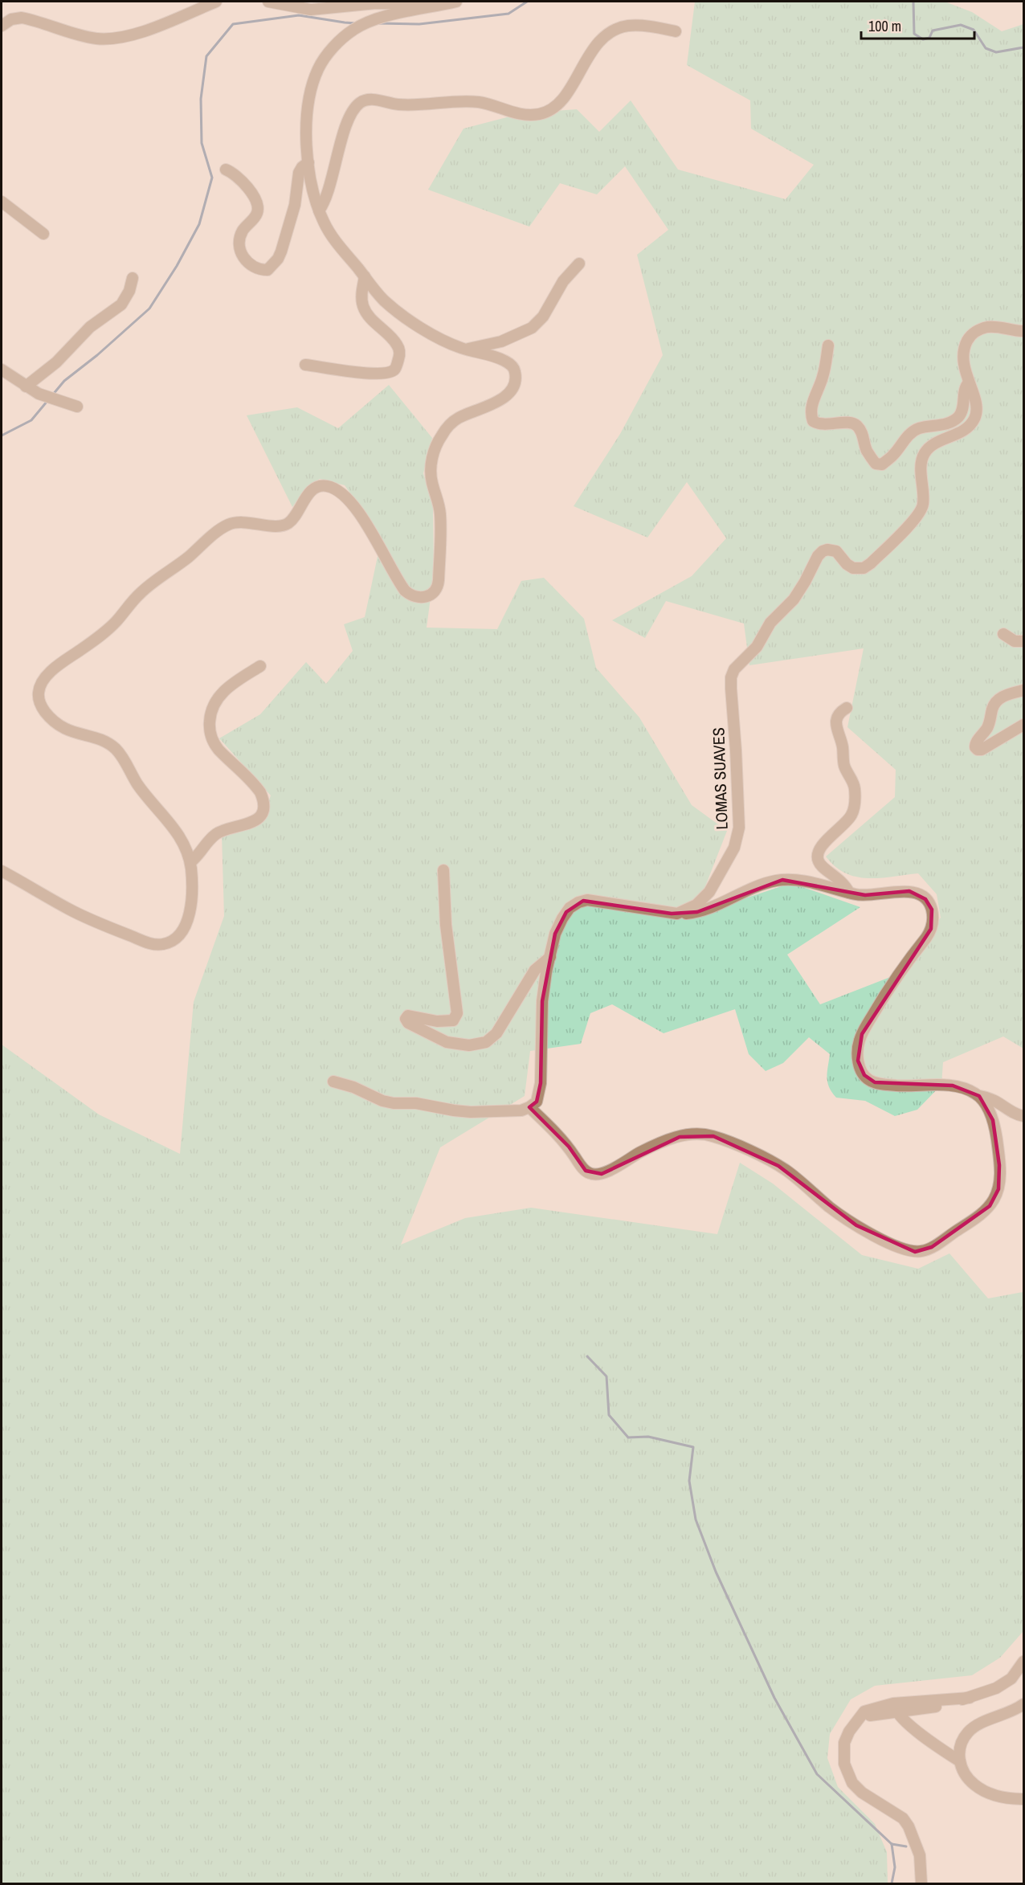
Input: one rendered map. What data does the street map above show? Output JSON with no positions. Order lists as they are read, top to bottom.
{
  "streets": {
    "street": ["LOMAS SUAVES"]
  },
  "scale_bar": "100 m"
}
